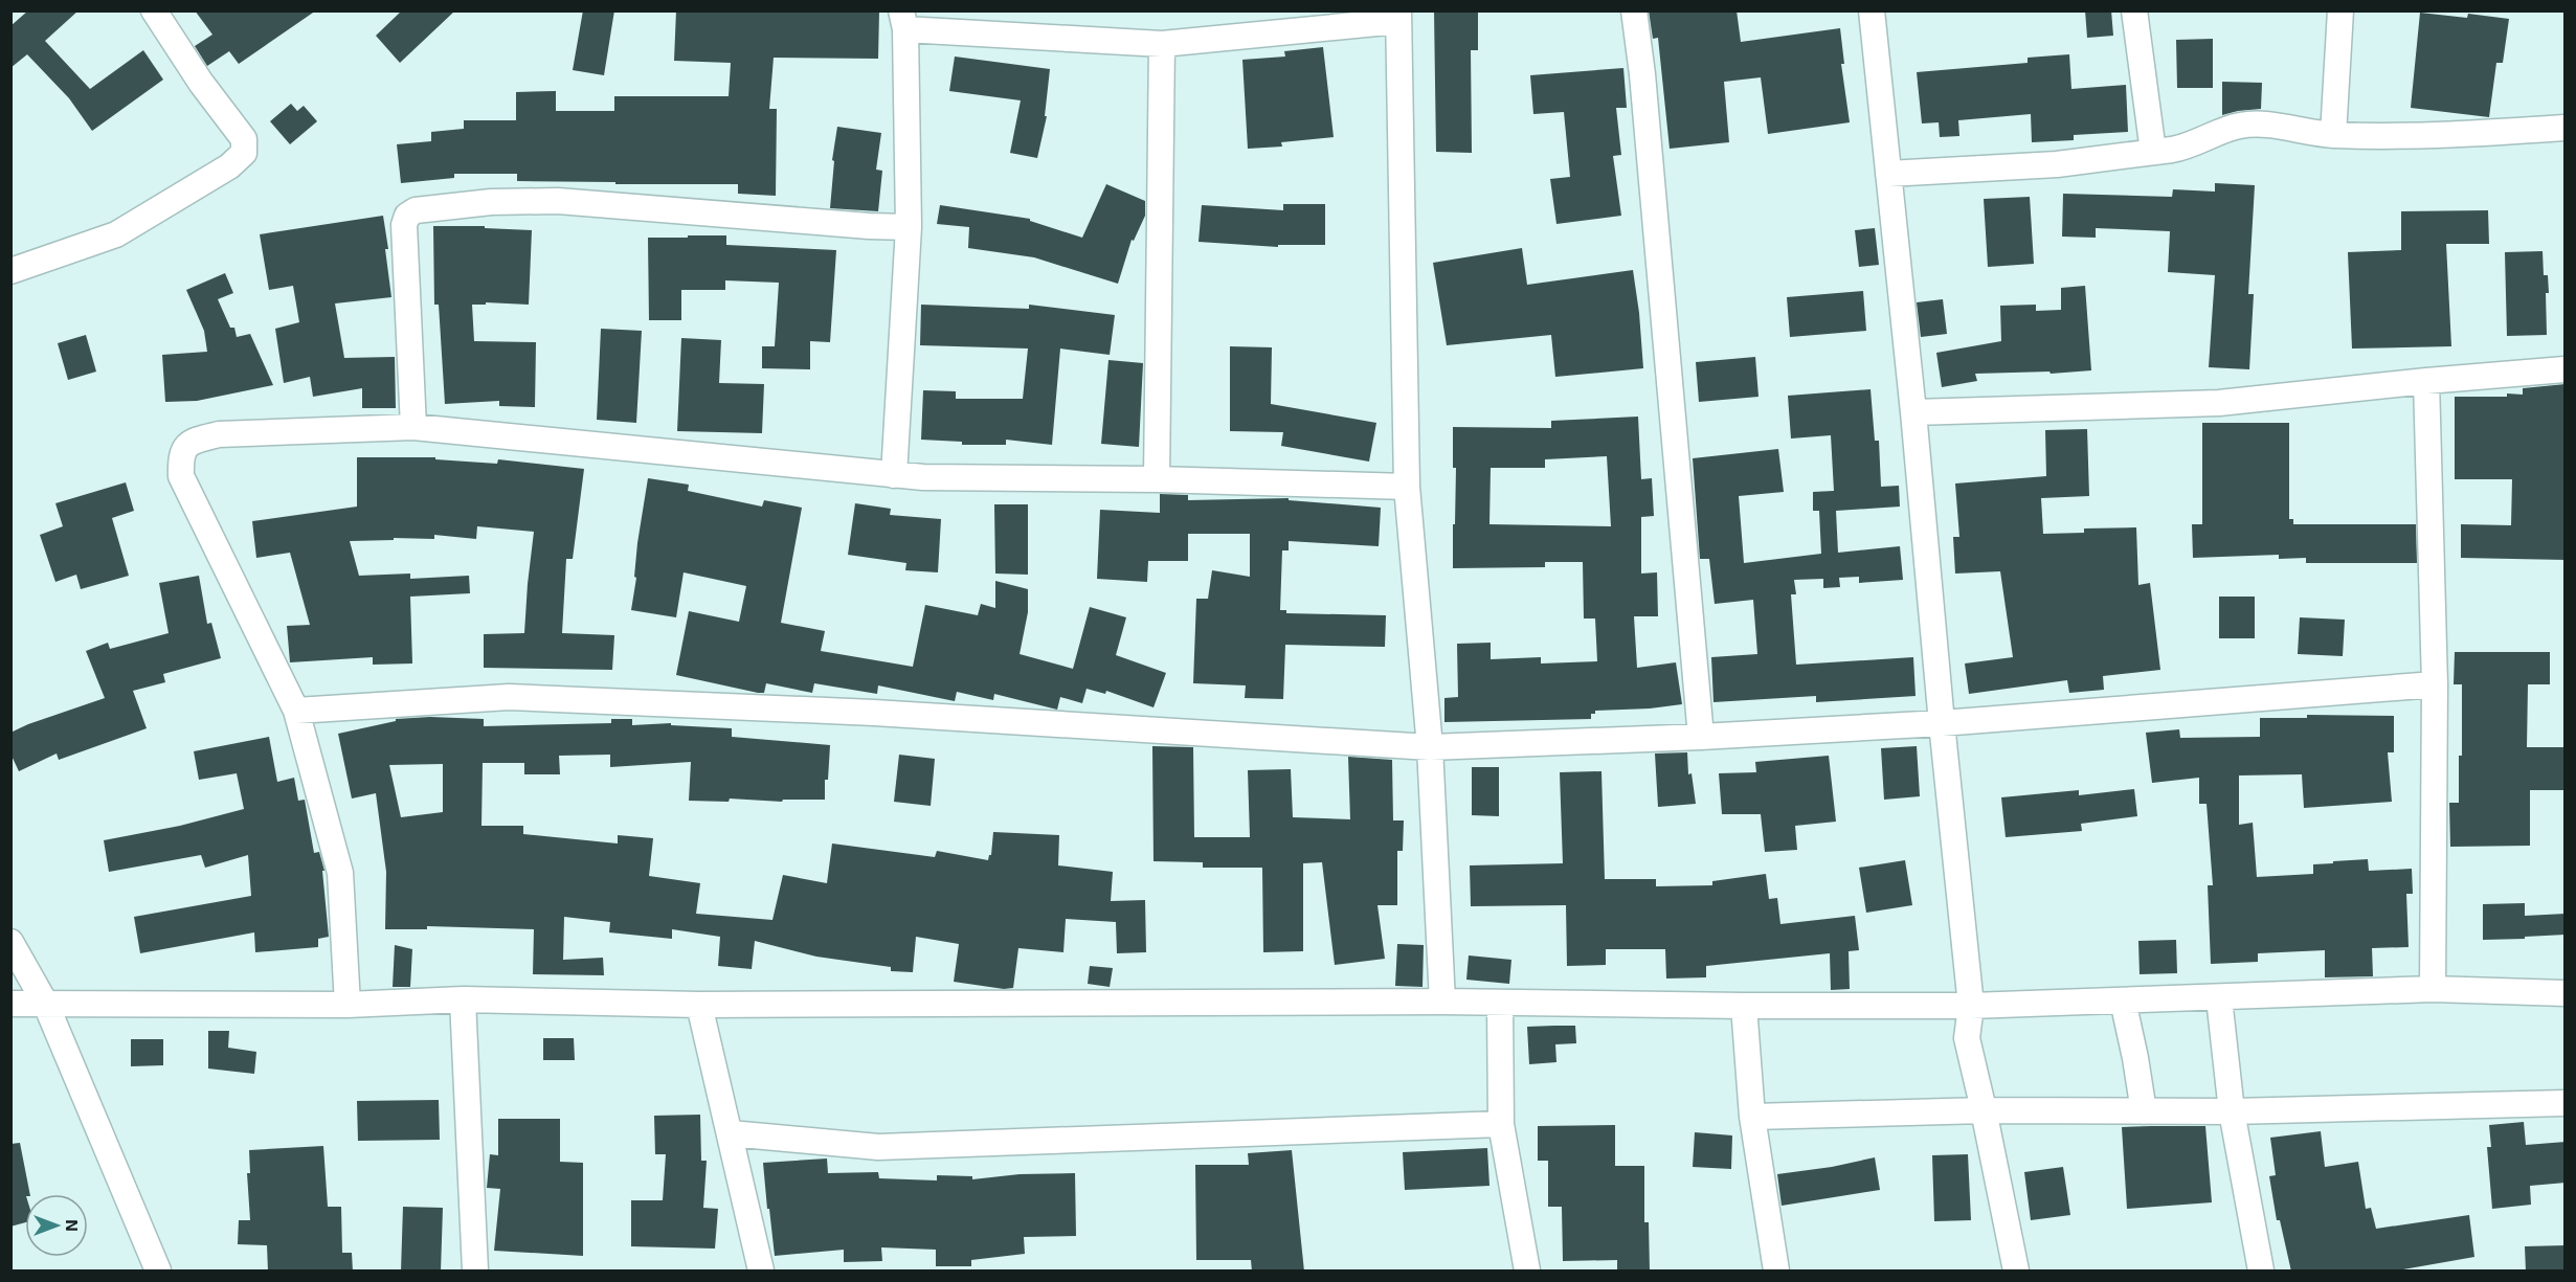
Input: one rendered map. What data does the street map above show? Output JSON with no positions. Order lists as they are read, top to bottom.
{
  "north": "right"
}
